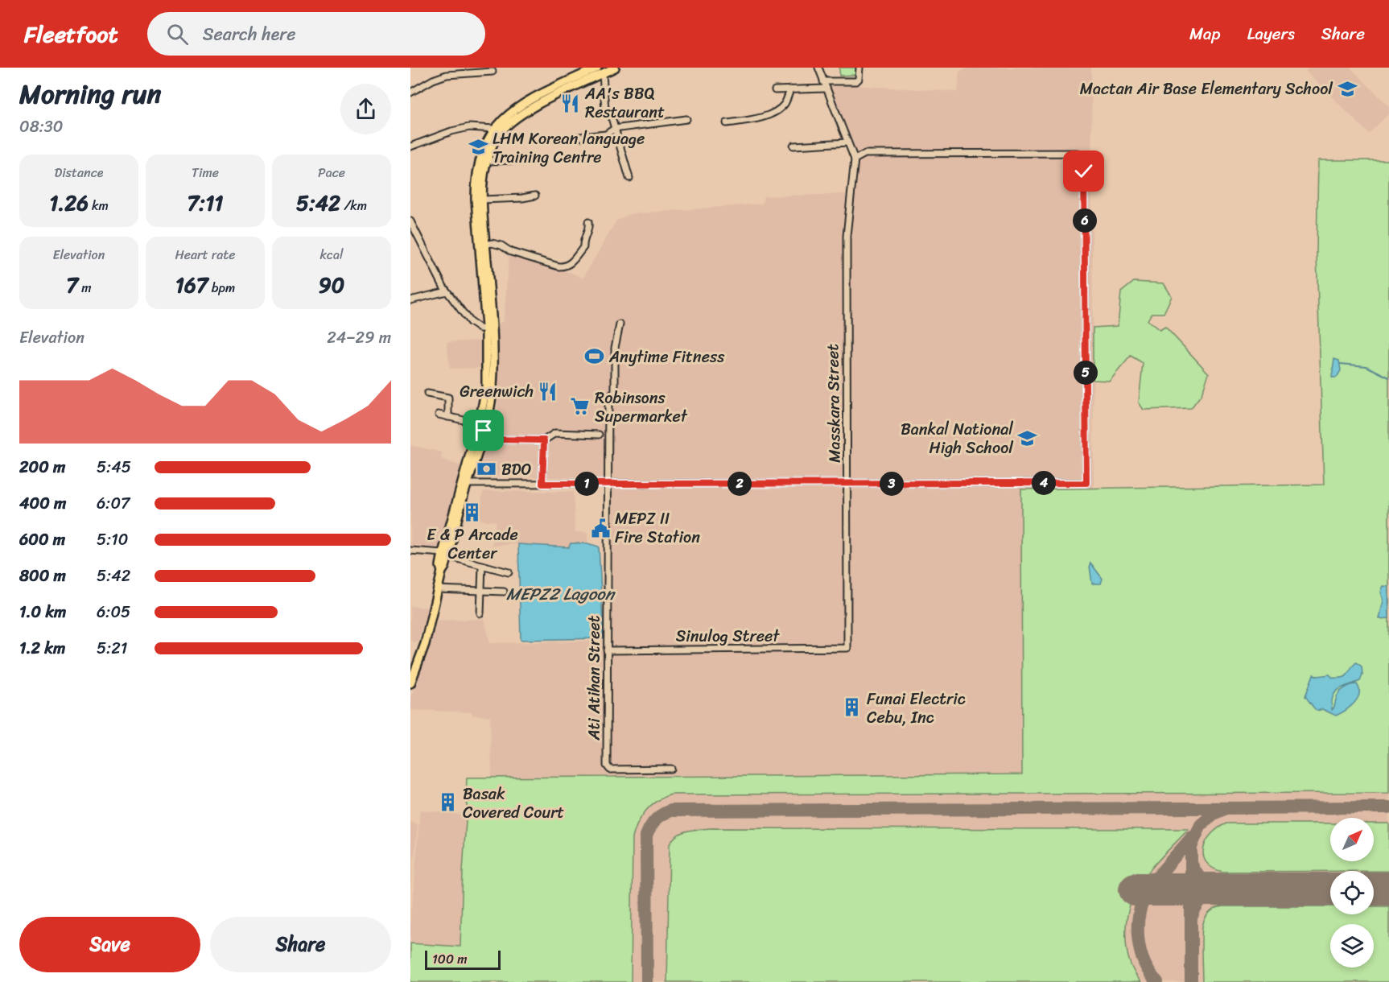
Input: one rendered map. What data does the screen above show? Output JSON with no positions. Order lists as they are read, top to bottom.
{
  "streets": {
    "street": ["Masskara Street", "Sinulog Street", "Ati Atihan Street"]
  },
  "crossings": [
    ["Masskara Street", "Sinulog Street"],
    ["Sinulog Street", "Ati Atihan Street"]
  ],
  "water": ["MEPZ2 Lagoon"],
  "places": {
    "school or university": ["Mactan Air Base Elementary School", "LHM Korean language Training Centre", "Bankal National High School"],
    "restaurant": ["AA's BBQ Restaurant", "Greenwich"],
    "sports": ["Anytime Fitness"],
    "supermarket": ["Robinsons Supermarket"],
    "bank": ["BDO"],
    "building": ["E & P Arcade Center", "Funai Electric Cebu, Inc", "Basak Covered Court"],
    "public building": ["MEPZ II Fire Station"]
  },
  "scale_bar": "100 m",
  "north": "top right",
  "page": {
    "header": "Fleetfoot",
    "search": "Search here",
    "nav": ["Map", "Layers", "Share"],
    "heading": ["Morning run", "08:30"],
    "stats": [
      ["Distance", "1.26 km"],
      ["Time", "7:11"],
      ["Pace", "5:42 /km"],
      ["Elevation", "7 m"],
      ["Heart rate", "167 bpm"],
      ["kcal", "90"]
    ],
    "pins": [
      "6",
      "5",
      "4",
      "1",
      "2",
      "3"
    ],
    "chart": ["Elevation", "24–29 m"],
    "list": [
      {
        "name": "200 m",
        "note": "5:45"
      },
      {
        "name": "400 m",
        "note": "6:07"
      },
      {
        "name": "600 m",
        "note": "5:10"
      },
      {
        "name": "800 m",
        "note": "5:42"
      },
      {
        "name": "1.0 km",
        "note": "6:05"
      },
      {
        "name": "1.2 km",
        "note": "5:21"
      }
    ],
    "buttons": ["Save", "Share"],
    "scale": "100 m"
  }
}
